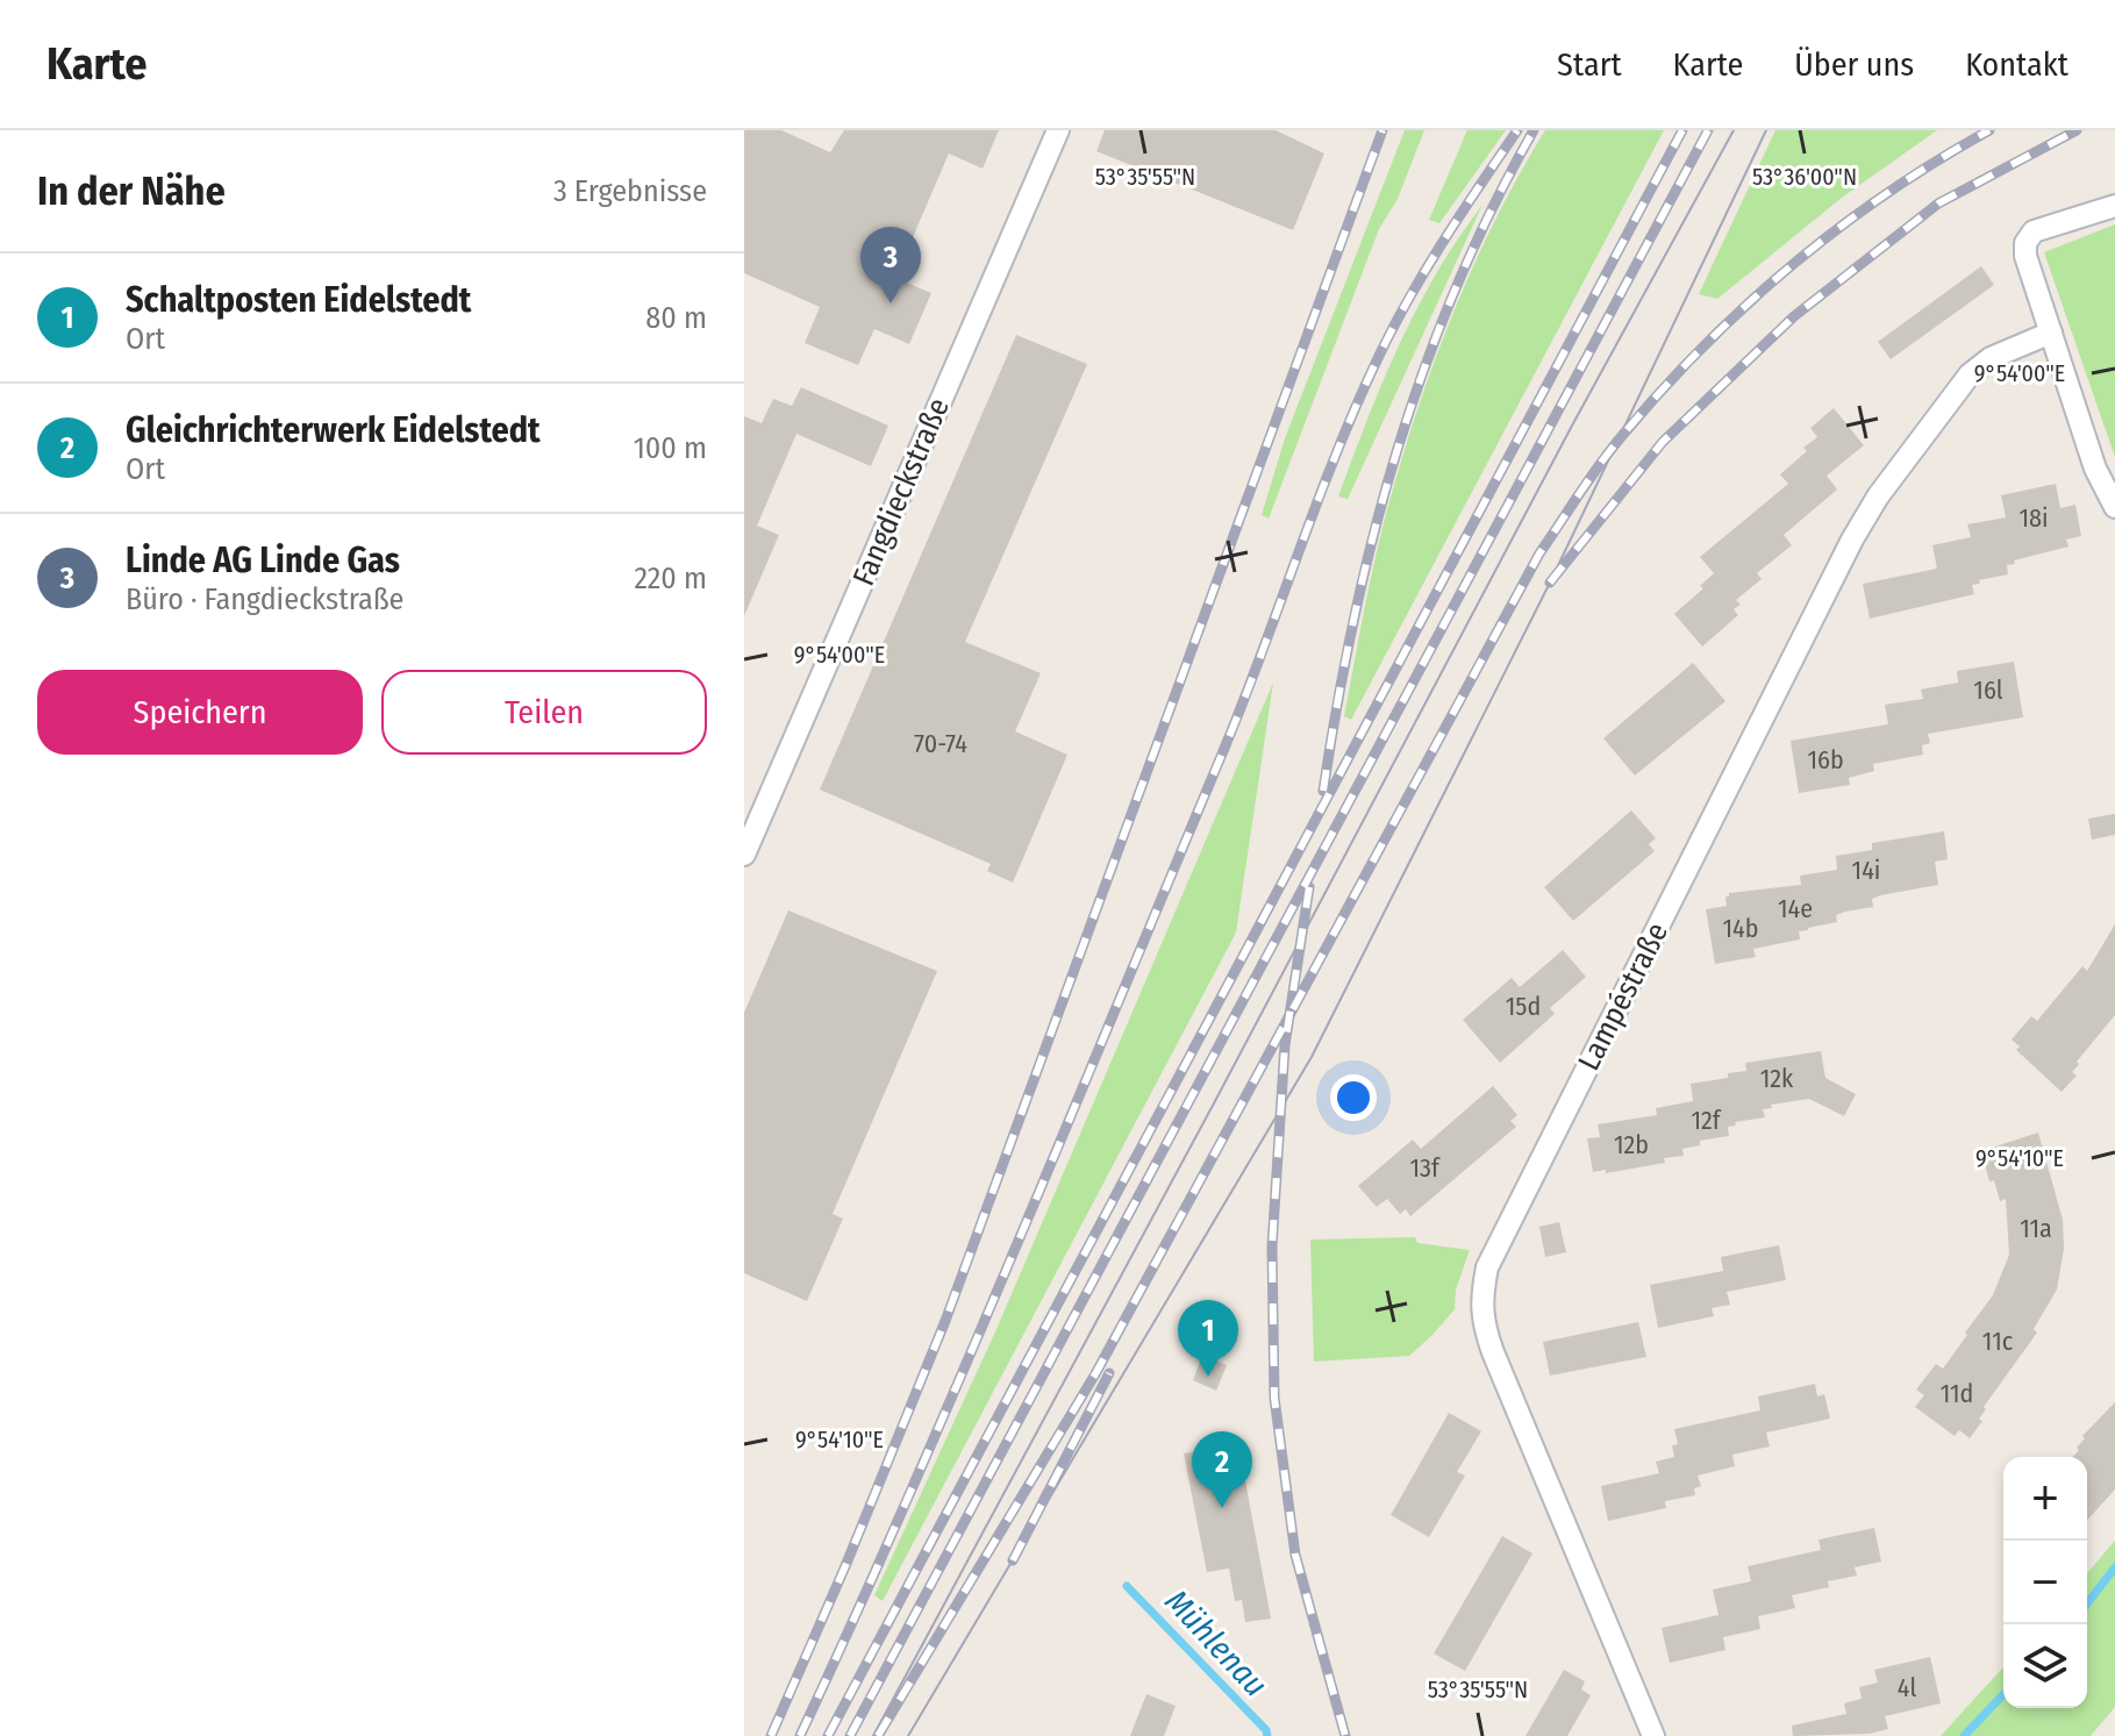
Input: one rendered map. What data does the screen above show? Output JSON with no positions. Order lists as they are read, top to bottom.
{
  "streets": {
    "street": ["Fangdieckstraße", "Lampéstraße"]
  },
  "water": ["Mühlenau"],
  "house_numbers": [
    "18i",
    "16l",
    "70-74",
    "16b",
    "14i",
    "14e",
    "14b",
    "15d",
    "12k",
    "12f",
    "12b",
    "13f",
    "11a",
    "11c",
    "11d",
    "4l"
  ],
  "page": {
    "header": "Karte",
    "nav": [
      "Start",
      "Karte",
      "Über uns",
      "Kontakt"
    ],
    "heading": ["In der Nähe", "3 Ergebnisse"],
    "pins": ["3", "1", "2"],
    "list": [
      {
        "mark": "1",
        "name": "Schaltposten Eidelstedt",
        "note": "Ort",
        "value": "80 m"
      },
      {
        "mark": "2",
        "name": "Gleichrichterwerk Eidelstedt",
        "note": "Ort",
        "value": "100 m"
      },
      {
        "mark": "3",
        "name": "Linde AG Linde Gas",
        "note": "Büro · Fangdieckstraße",
        "value": "220 m"
      }
    ],
    "buttons": ["Speichern", "Teilen"],
    "map_buttons": ["+", "−"]
  },
  "coordinates": [
    "53°35'55\"N",
    "53°36'00\"N",
    "9°54'00\"E",
    "9°54'10\"E"
  ]
}
